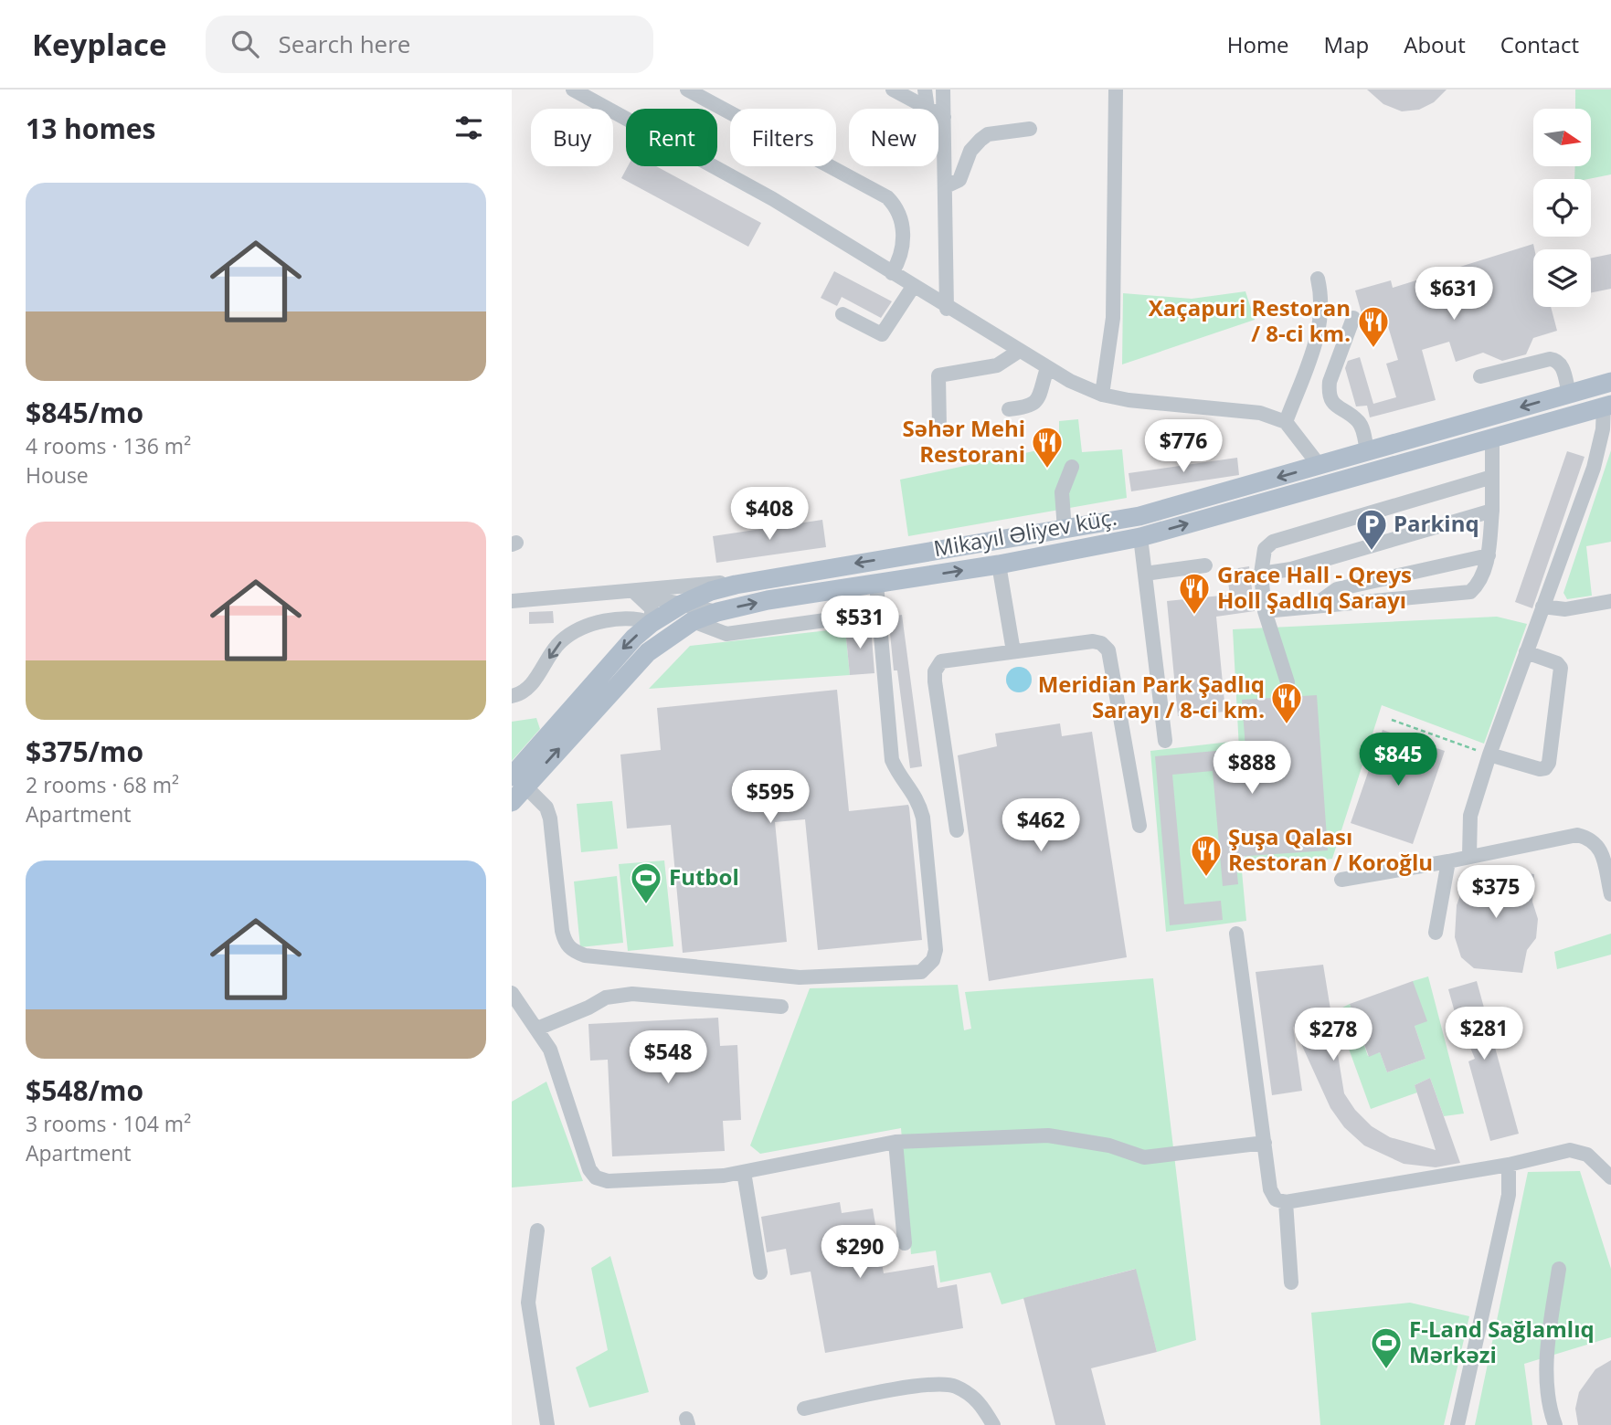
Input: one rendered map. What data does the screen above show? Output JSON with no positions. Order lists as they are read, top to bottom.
{
  "streets": {
    "main road": ["Mikayıl Əliyev küç."]
  },
  "places": {
    "restaurant": [
      "Xaçapuri Restoran / 8-ci km.",
      "Səhər Mehi Restorani",
      "Grace Hall - Qreys Holl Şadlıq Sarayı",
      "Meridian Park Şadlıq Sarayı / 8-ci km.",
      "Şuşa Qalası Restoran / Koroğlu"
    ],
    "parking": ["Parkinq"],
    "sports": ["Futbol", "F-Land Sağlamlıq Mərkəzi"]
  },
  "north": "right",
  "page": {
    "header": "Keyplace",
    "search": "Search here",
    "nav": [
      "Home",
      "Map",
      "About",
      "Contact"
    ],
    "heading": "13 homes",
    "chip": [
      "Buy",
      "Rent",
      "Filters",
      "New"
    ],
    "list": [
      {
        "name": "$845/mo",
        "note": "4 rooms · 136 m² · House"
      },
      {
        "name": "$375/mo",
        "note": "2 rooms · 68 m² · Apartment"
      },
      {
        "name": "$548/mo",
        "note": "3 rooms · 104 m² · Apartment"
      }
    ],
    "price": [
      "$631",
      "$776",
      "$408",
      "$531",
      "$845",
      "$888",
      "$595",
      "$462",
      "$375",
      "$281",
      "$278",
      "$548",
      "$290"
    ]
  }
}
